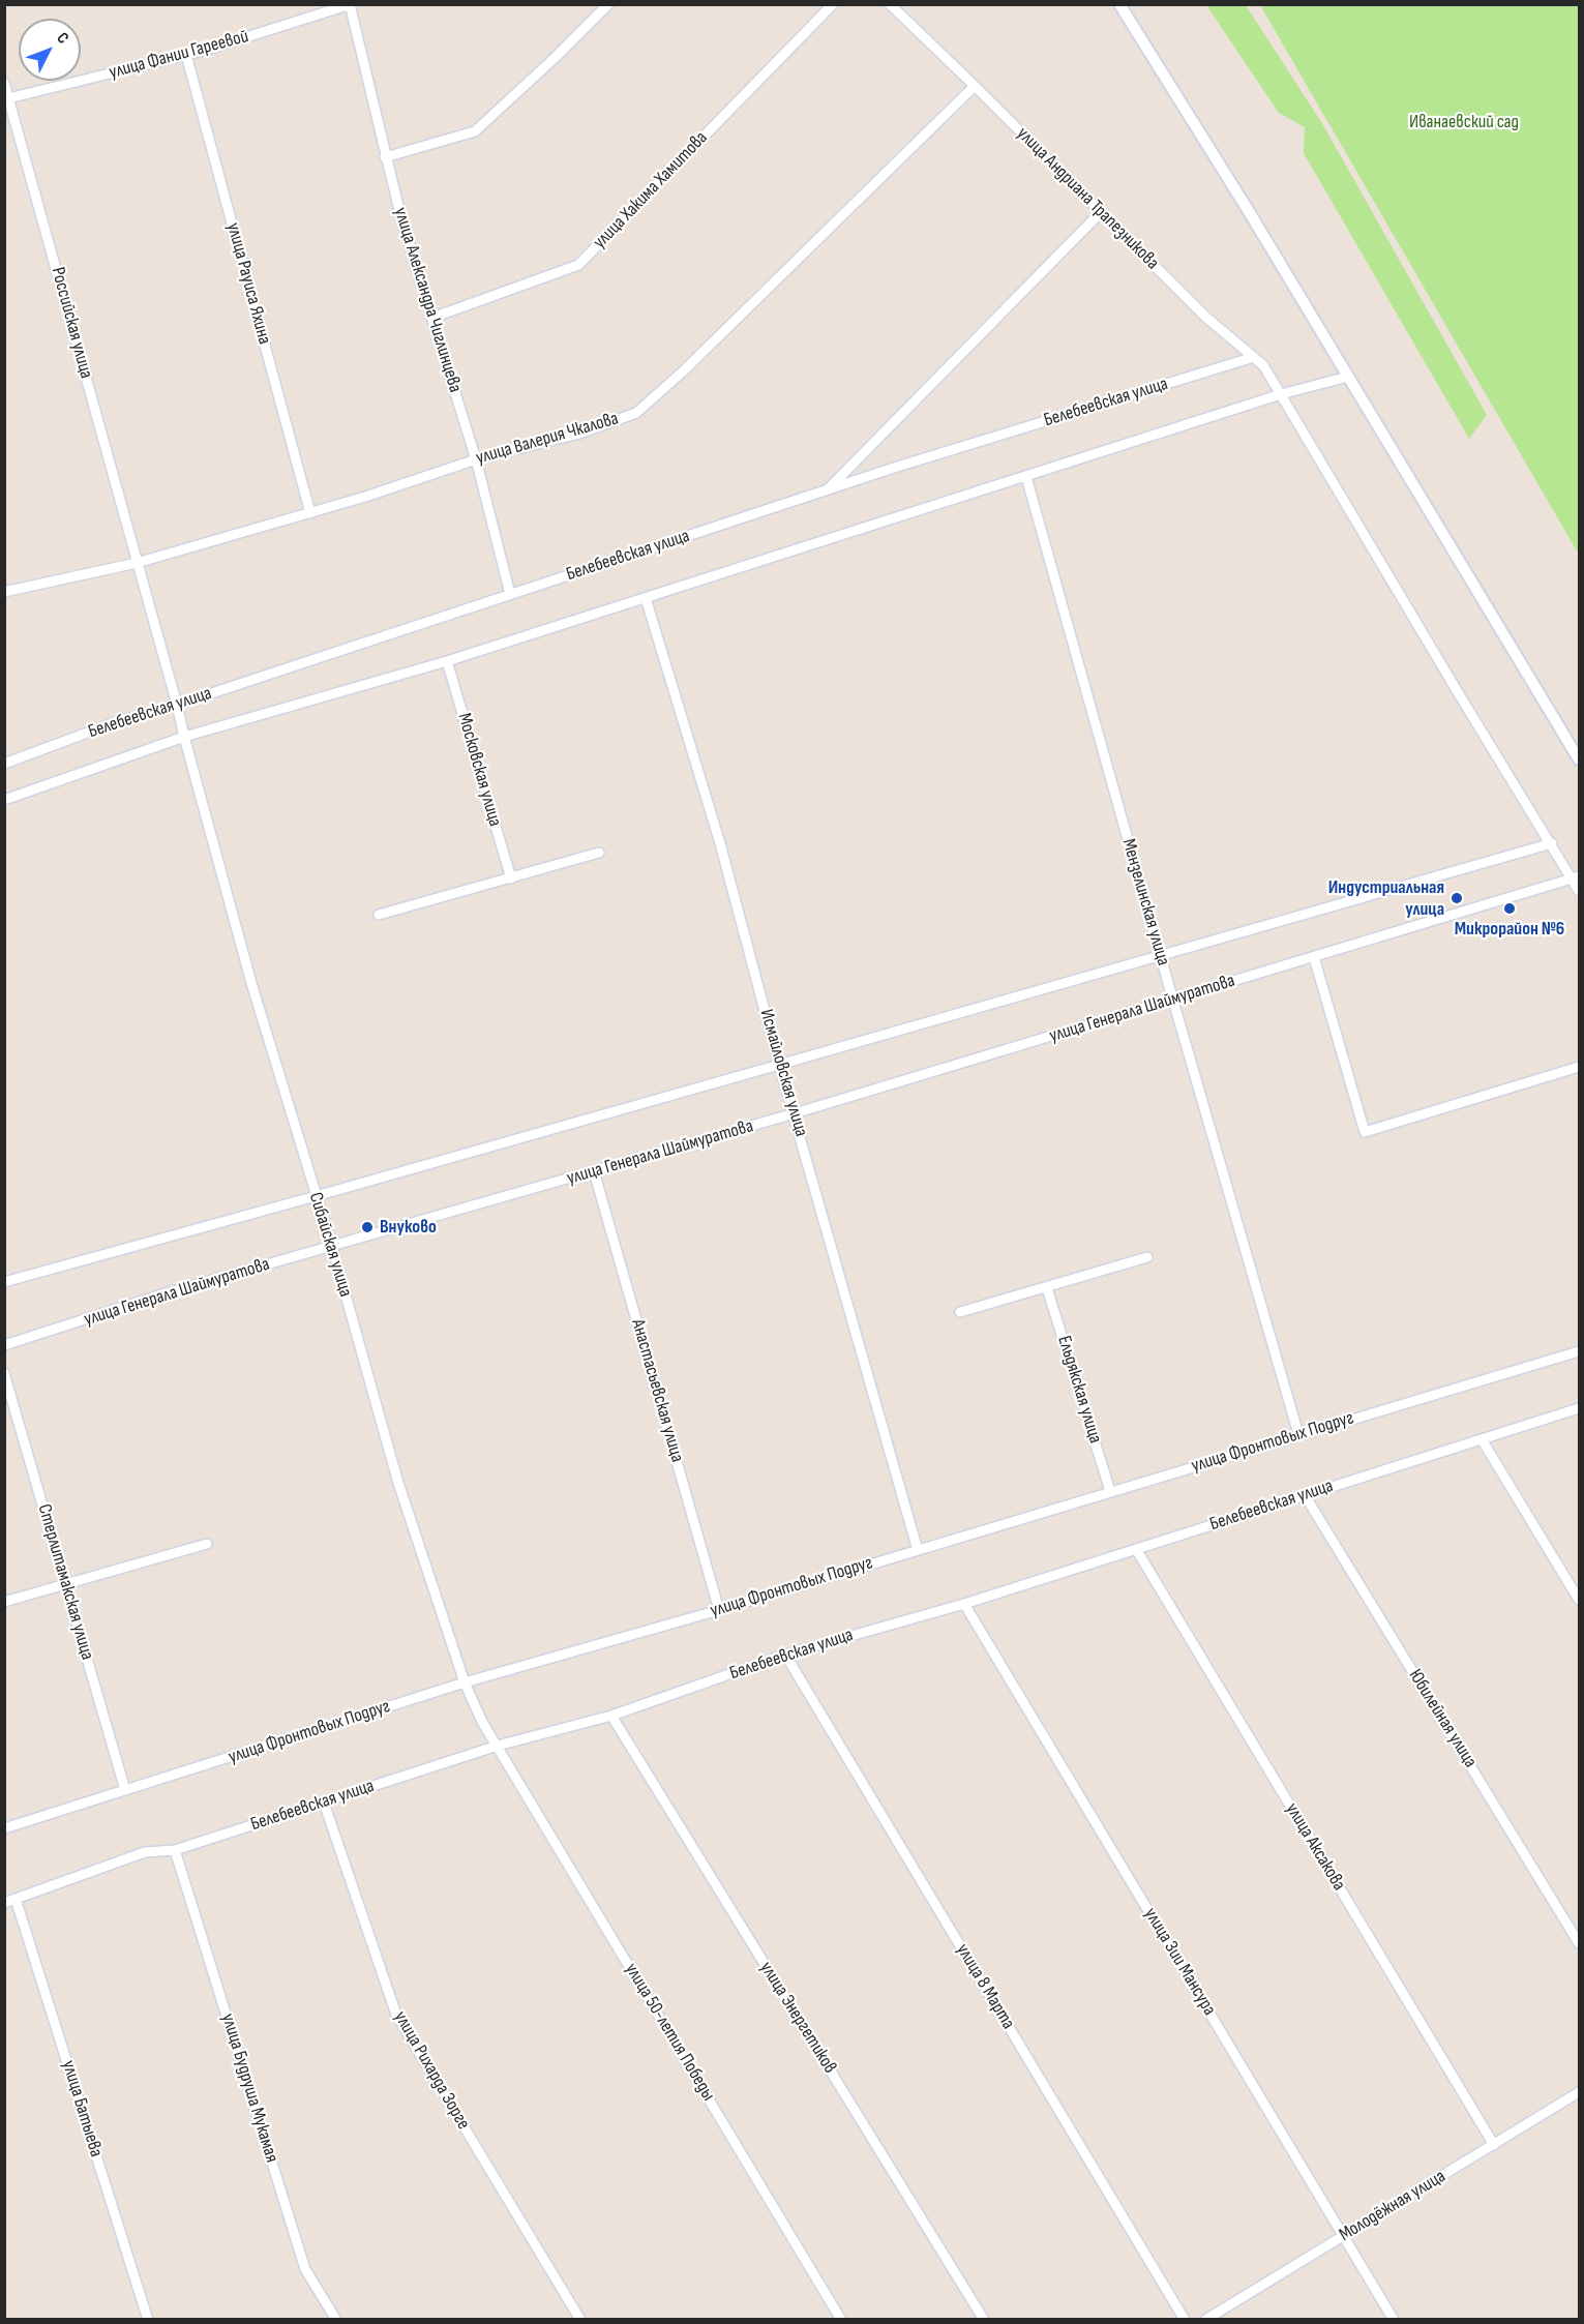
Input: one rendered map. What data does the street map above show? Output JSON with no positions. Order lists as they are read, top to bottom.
{
  "streets": {
    "street": [
      "улица Фании Гареевой",
      "улица Хакима Хамитова",
      "улица Андриана Трапезникова",
      "улица Рауиса Яхина",
      "улица Александра Чиглинцева",
      "Российская улица",
      "Белебеевская улица",
      "улица Валерия Чкалова",
      "Московская улица",
      "Мензелинская улица",
      "улица Генерала Шаймуратова",
      "Исмайловская улица",
      "Сибайская улица",
      "Ельдякская улица",
      "Анастасьевская улица",
      "улица Фронтовых Подруг",
      "Стерлитамакская улица",
      "Юбилейная улица",
      "улица Аксакова",
      "улица Зии Мансура",
      "улица 8 Марта",
      "улица Энергетиков",
      "улица 50-летия Победы",
      "улица Рихарда Зорге",
      "улица Будруша Мукамая",
      "улица Батыева",
      "Молодёжная улица"
    ]
  },
  "crossings": [
    ["улица Фании Гареевой", "улица Рауиса Яхина"],
    ["улица Фании Гареевой", "улица Александра Чиглинцева"],
    ["улица Фании Гареевой", "Российская улица"],
    ["улица Хакима Хамитова", "улица Александра Чиглинцева"],
    ["улица Андриана Трапезникова", "Белебеевская улица"],
    ["улица Андриана Трапезникова", "улица Валерия Чкалова"],
    ["улица Рауиса Яхина", "улица Валерия Чкалова"],
    ["улица Александра Чиглинцева", "Белебеевская улица"],
    ["улица Александра Чиглинцева", "улица Валерия Чкалова"],
    ["Российская улица", "Белебеевская улица"],
    ["Российская улица", "улица Валерия Чкалова"],
    ["Российская улица", "Сибайская улица"],
    ["Белебеевская улица", "Московская улица"],
    ["Белебеевская улица", "Мензелинская улица"],
    ["Белебеевская улица", "Исмайловская улица"],
    ["Белебеевская улица", "Сибайская улица"],
    ["Белебеевская улица", "Юбилейная улица"],
    ["Белебеевская улица", "улица Аксакова"],
    ["Белебеевская улица", "улица Зии Мансура"],
    ["Белебеевская улица", "улица 8 Марта"],
    ["Белебеевская улица", "улица Энергетиков"],
    ["Белебеевская улица", "улица 50-летия Победы"],
    ["Белебеевская улица", "улица Рихарда Зорге"],
    ["Белебеевская улица", "улица Будруша Мукамая"],
    ["Белебеевская улица", "улица Батыева"],
    ["Мензелинская улица", "улица Генерала Шаймуратова"],
    ["Мензелинская улица", "улица Фронтовых Подруг"],
    ["улица Генерала Шаймуратова", "Исмайловская улица"],
    ["улица Генерала Шаймуратова", "Сибайская улица"],
    ["улица Генерала Шаймуратова", "Анастасьевская улица"],
    ["Исмайловская улица", "улица Фронтовых Подруг"],
    ["Сибайская улица", "улица Фронтовых Подруг"],
    ["Сибайская улица", "улица 50-летия Победы"],
    ["Ельдякская улица", "улица Фронтовых Подруг"],
    ["Анастасьевская улица", "улица Фронтовых Подруг"],
    ["улица Фронтовых Подруг", "Стерлитамакская улица"],
    ["улица Аксакова", "Молодёжная улица"],
    ["улица Зии Мансура", "Молодёжная улица"]
  ],
  "parks": ["Иванаевский сад"],
  "places": ["Индустриальная улица", "Микрорайон №6", "Внуково"],
  "north": "top right"
}
